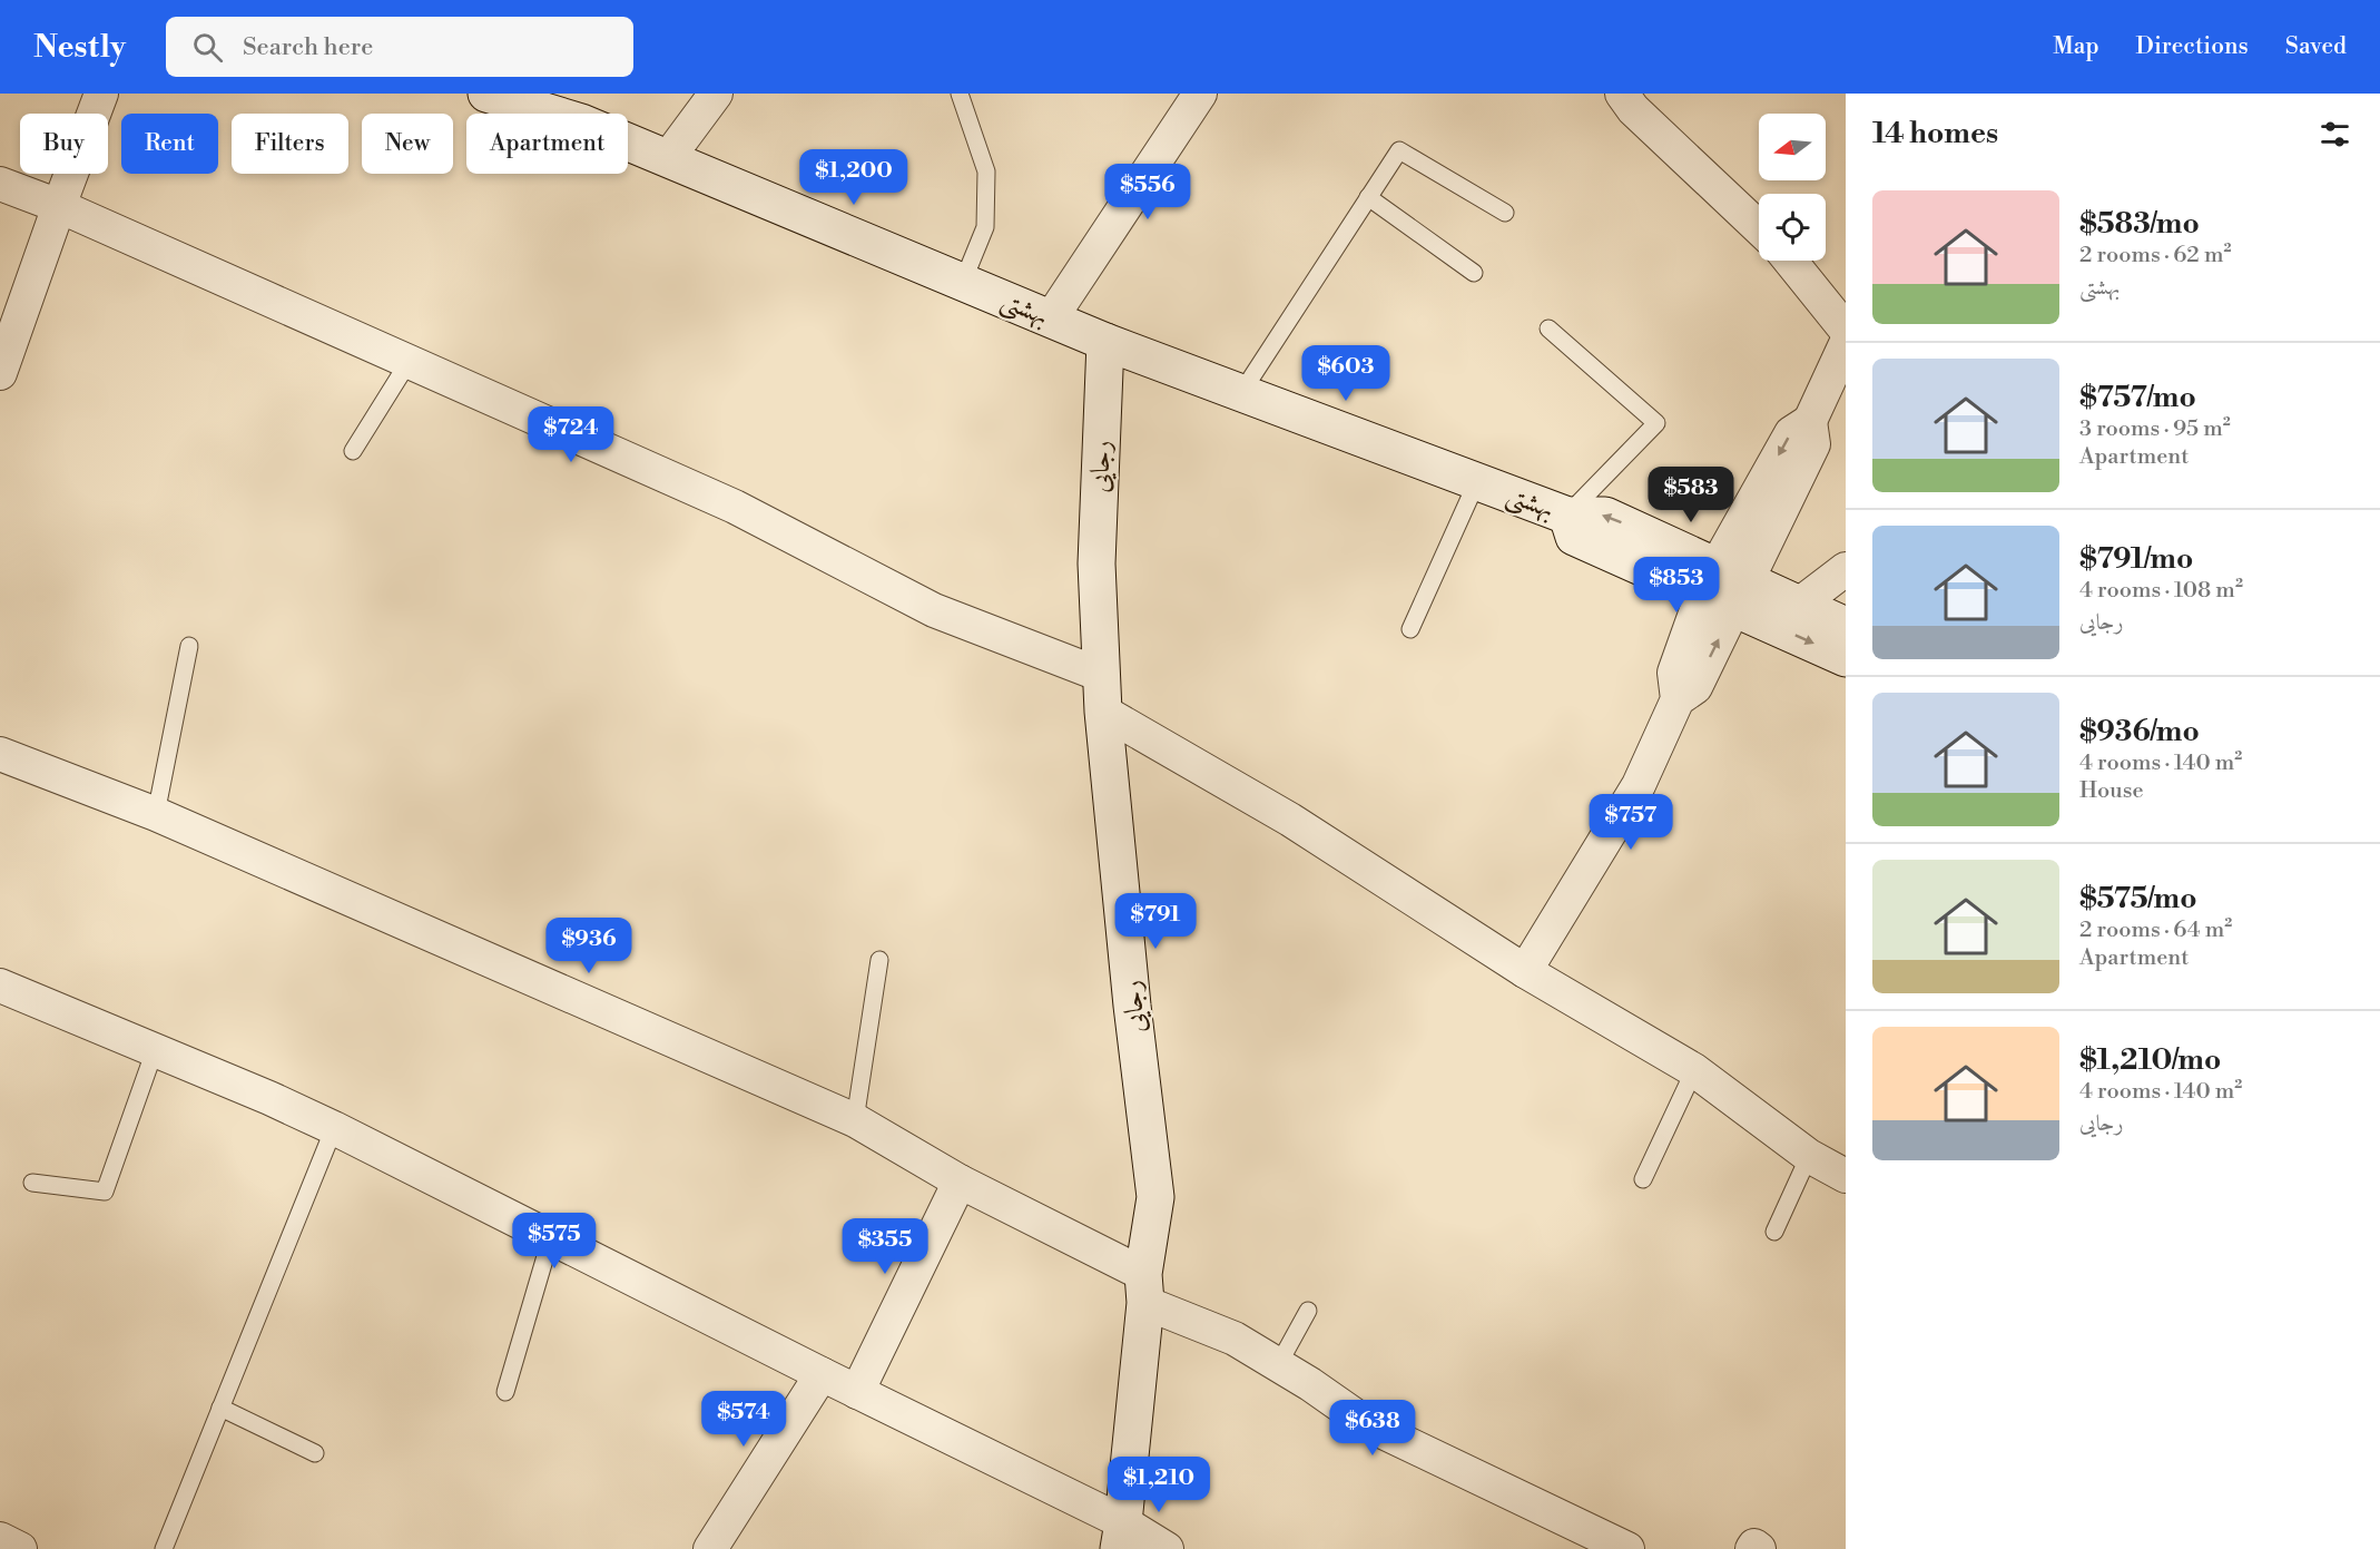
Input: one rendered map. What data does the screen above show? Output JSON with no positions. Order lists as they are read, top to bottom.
{
  "streets": {
    "street": ["بهشتی", "رجایی"]
  },
  "crossings": [
    ["بهشتی", "رجایی"]
  ],
  "north": "left",
  "page": {
    "header": "Nestly",
    "search": "Search here",
    "nav": ["Map", "Directions", "Saved"],
    "heading": "14 homes",
    "chip": [
      "Buy",
      "Rent",
      "Filters",
      "New",
      "Apartment"
    ],
    "price": [
      "$1,200",
      "$556",
      "$603",
      "$724",
      "$583",
      "$853",
      "$757",
      "$791",
      "$936",
      "$575",
      "$355",
      "$574",
      "$638",
      "$1,210"
    ],
    "list": [
      {
        "name": "$583/mo",
        "note": "2 rooms · 62 m² · بهشتی"
      },
      {
        "name": "$757/mo",
        "note": "3 rooms · 95 m² · Apartment"
      },
      {
        "name": "$791/mo",
        "note": "4 rooms · 108 m² · رجایی"
      },
      {
        "name": "$936/mo",
        "note": "4 rooms · 140 m² · House"
      },
      {
        "name": "$575/mo",
        "note": "2 rooms · 64 m² · Apartment"
      },
      {
        "name": "$1,210/mo",
        "note": "4 rooms · 140 m² · رجایی"
      }
    ]
  }
}
